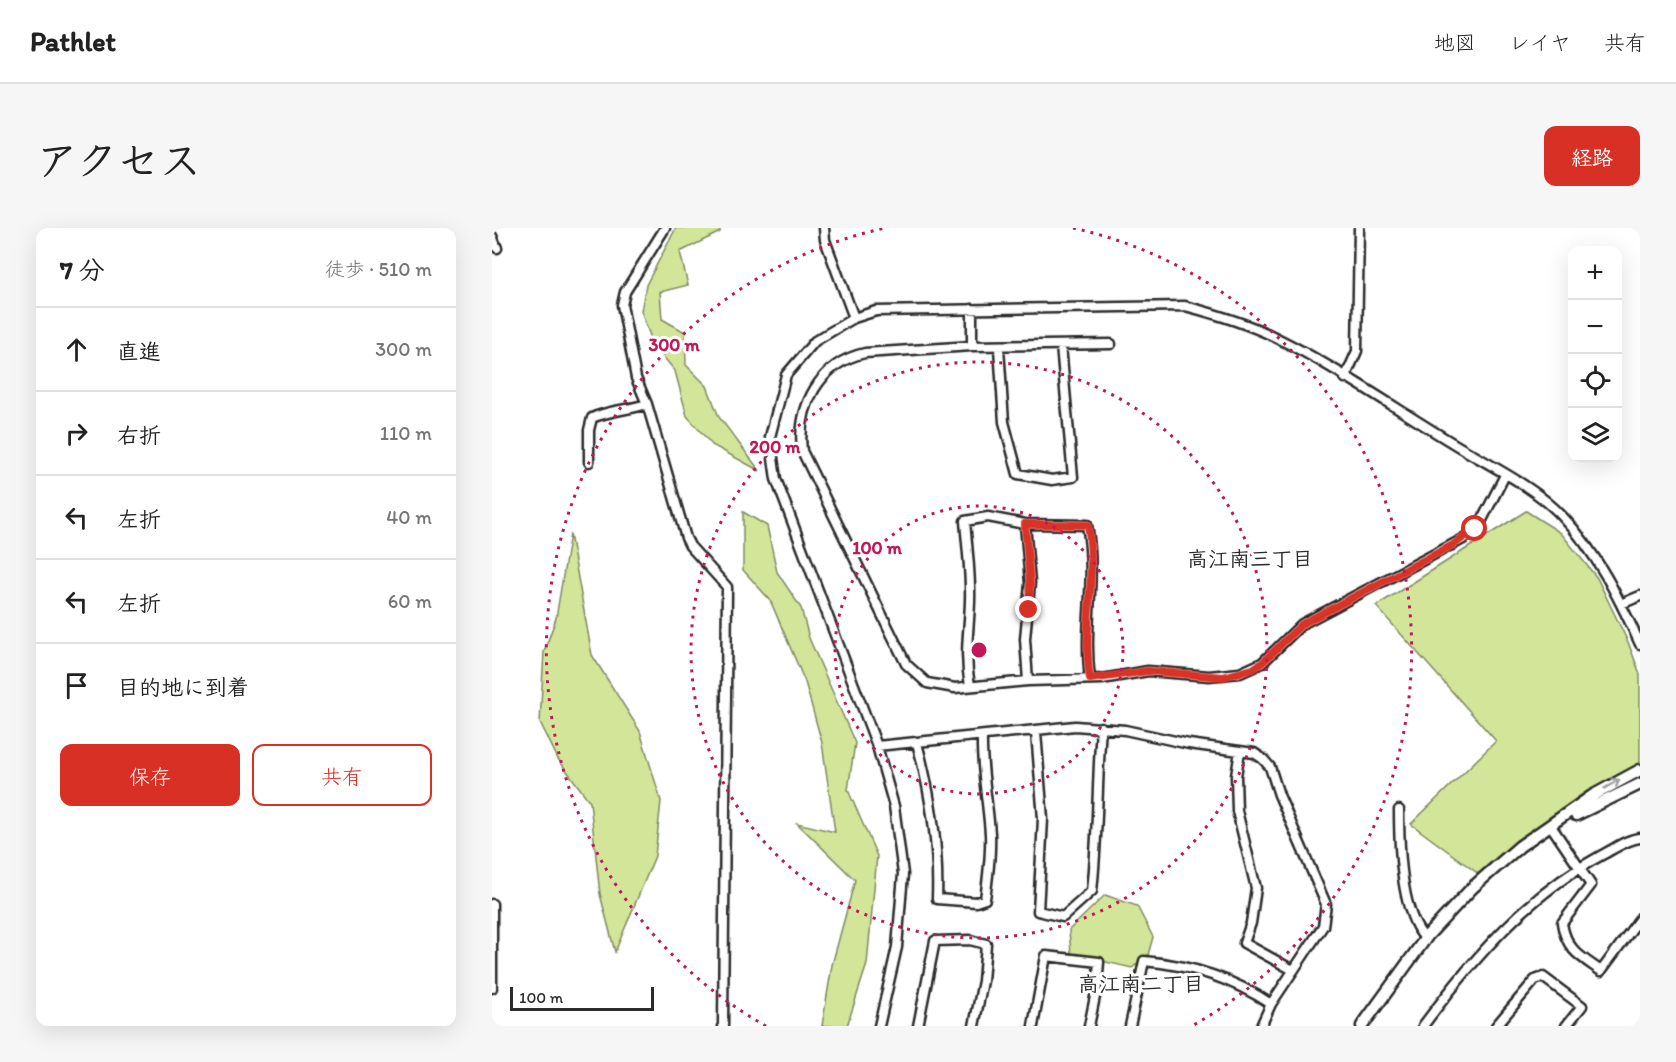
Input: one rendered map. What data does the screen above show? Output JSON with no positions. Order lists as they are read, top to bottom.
{
  "districts": ["高江南三丁目", "高江南二丁目"],
  "scale_bar": "100 m",
  "page": {
    "header": "Pathlet",
    "nav": ["地図", "レイヤ", "共有"],
    "title": "アクセス",
    "buttons": [
      "経路",
      ["保存", "共有"]
    ],
    "heading": ["7 分", "徒歩 · 510 m"],
    "map_buttons": ["+", "−"],
    "list": [
      ["直進", "300 m"],
      ["右折", "110 m"],
      ["左折", "40 m"],
      ["左折", "60 m"],
      "目的地に到着"
    ],
    "scale": "100 m"
  },
  "rings": ["300 m", "200 m", "100 m"]
}
